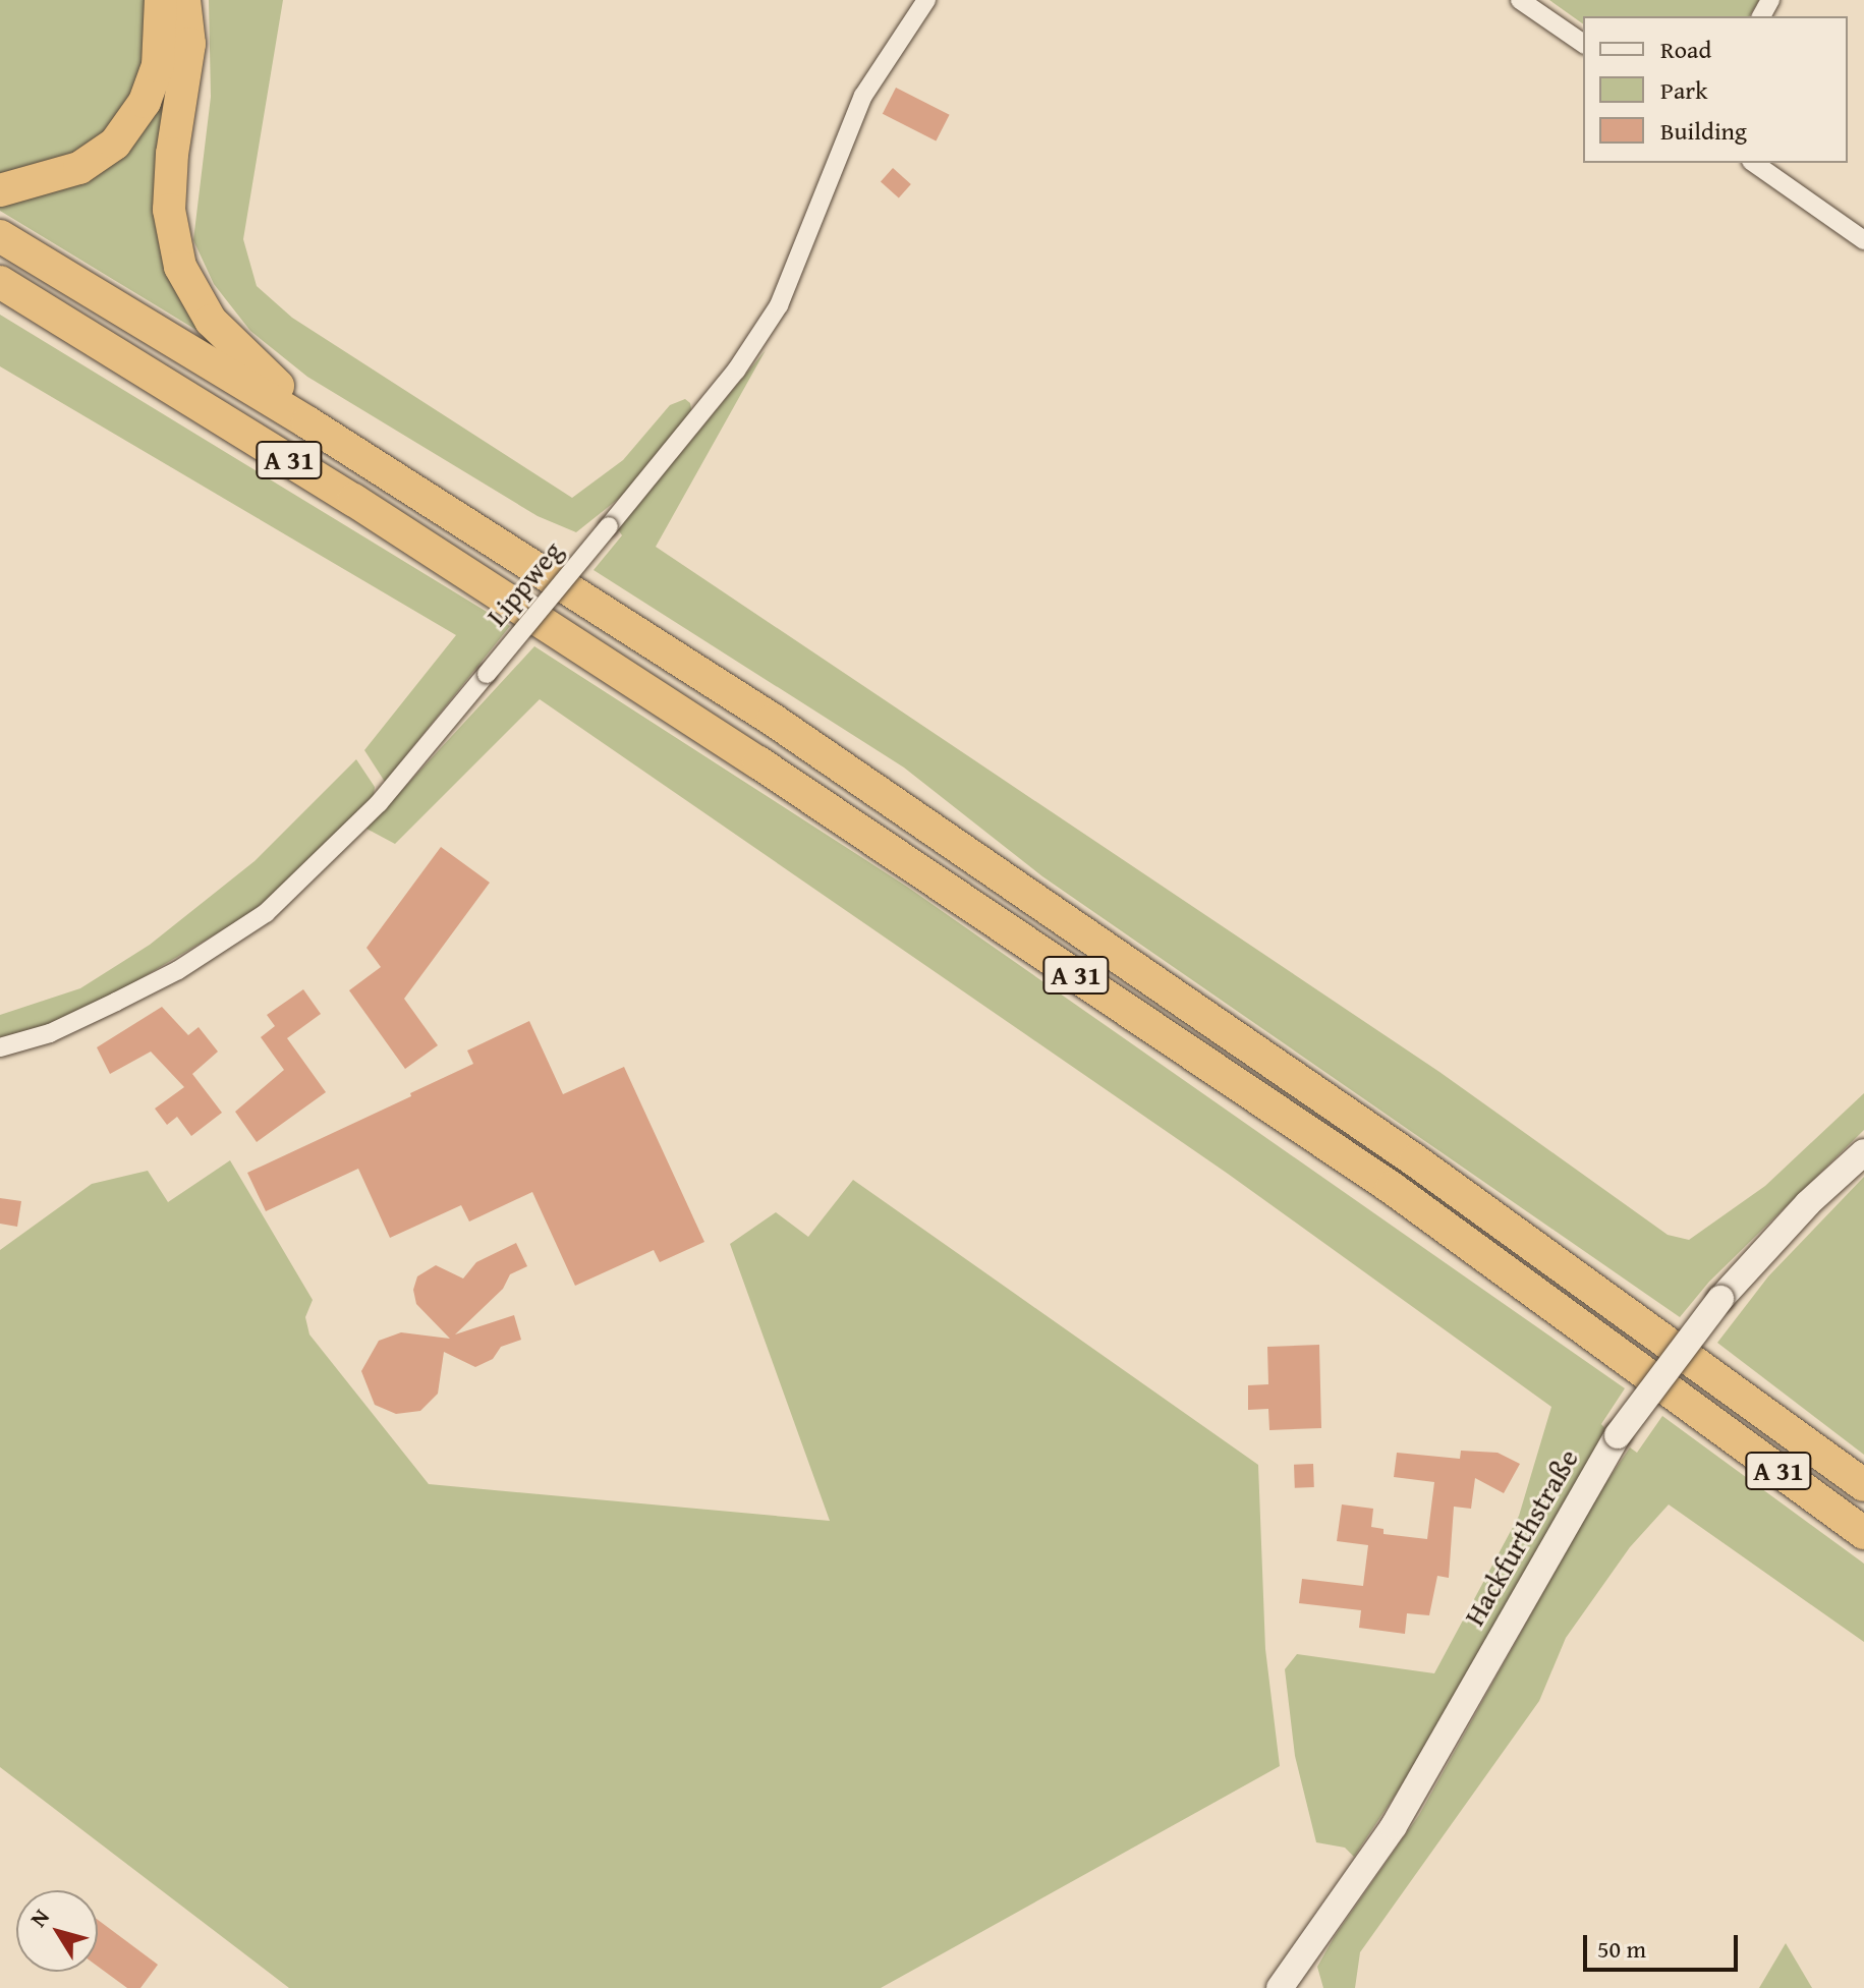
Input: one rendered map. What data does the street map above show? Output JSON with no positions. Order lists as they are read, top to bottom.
{
  "streets": {
    "highway": ["A 31"],
    "street": ["Lippweg", "Hackfurthstraße"]
  },
  "legend": ["Road", "Park", "Building"],
  "scale_bar": "50 m",
  "north": "top left"
}
